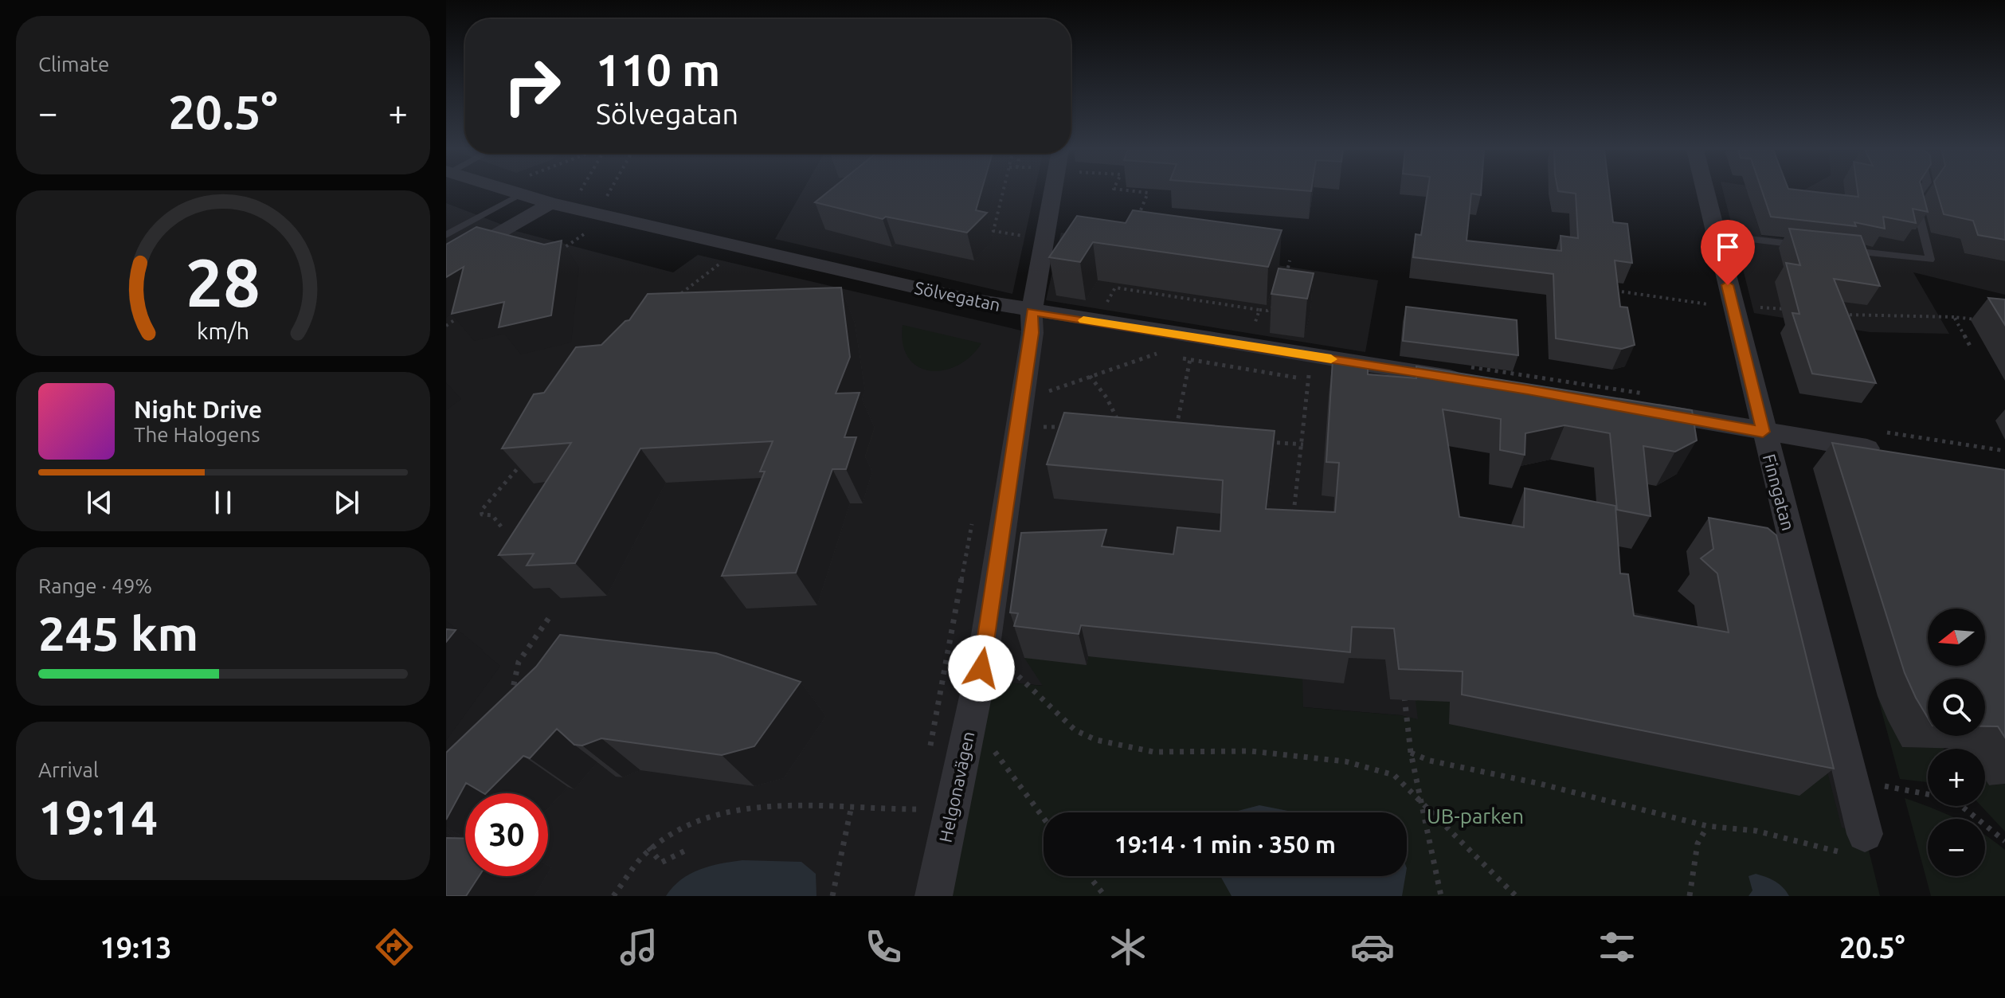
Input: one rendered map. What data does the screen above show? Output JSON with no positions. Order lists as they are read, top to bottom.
{
  "streets": {
    "street": ["Sölvegatan", "Finngatan", "Helgonavägen"]
  },
  "crossings": [
    ["Sölvegatan", "Helgonavägen"]
  ],
  "parks": ["UB-parken"],
  "north": "left",
  "page": {
    "tile": [
      "Climate",
      ["Range · 49%", "245 km"],
      ["Arrival", "19:14"]
    ],
    "turn": ["110 m", "Sölvegatan"],
    "heat": ["−", "20.5°", "+"],
    "song": ["Night Drive", "The Halogens"],
    "map_buttons": ["+", "−"],
    "limit": "30",
    "trip": "19:14 · 1 min · 350 m",
    "tabs": ["19:13", "20.5°"],
    "gauge": ["28", "km/h"]
  }
}
